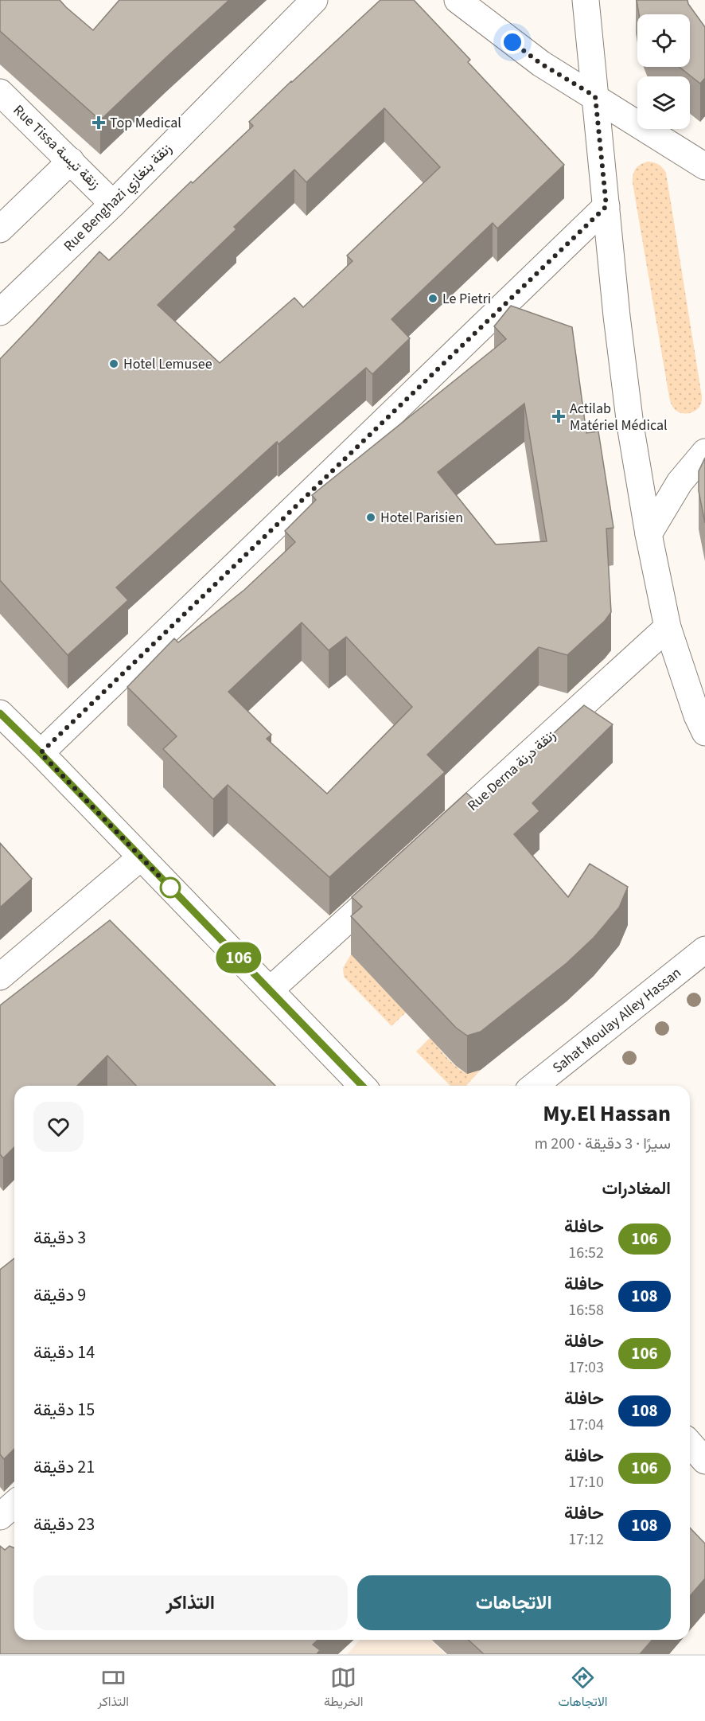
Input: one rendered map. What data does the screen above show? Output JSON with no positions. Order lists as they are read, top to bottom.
{
  "streets": {
    "street": [
      "Rue Tissa زنقة تيسة",
      "Rue Benghazi زنقة بنغازي",
      "Rue Derna زنقة درنة",
      "Sahat Moulay Alley Hassan"
    ]
  },
  "crossings": [
    ["Rue Tissa زنقة تيسة", "Rue Benghazi زنقة بنغازي"]
  ],
  "places": {
    "health": ["Top Medical", "Actilab Matériel Médical"],
    "other": ["Le Pietri", "Hotel Lemusee", "Hotel Parisien"]
  },
  "lines": ["bus line 106"],
  "page": {
    "on_map": "106",
    "heading": [
      ["My.El Hassan", "سيرًا · 3 دقيقة · 200 m"],
      "المغادرات"
    ],
    "list": [
      {
        "mark": "106",
        "name": "حافلة",
        "note": "16:52",
        "value": "3 دقيقة"
      },
      {
        "mark": "108",
        "name": "حافلة",
        "note": "16:58",
        "value": "9 دقيقة"
      },
      {
        "mark": "106",
        "name": "حافلة",
        "note": "17:03",
        "value": "14 دقيقة"
      },
      {
        "mark": "108",
        "name": "حافلة",
        "note": "17:04",
        "value": "15 دقيقة"
      },
      {
        "mark": "106",
        "name": "حافلة",
        "note": "17:10",
        "value": "21 دقيقة"
      },
      {
        "mark": "108",
        "name": "حافلة",
        "note": "17:12",
        "value": "23 دقيقة"
      }
    ],
    "buttons": ["الاتجاهات", "التذاكر"],
    "tabs": ["الاتجاهات", "الخريطة", "التذاكر"]
  }
}
